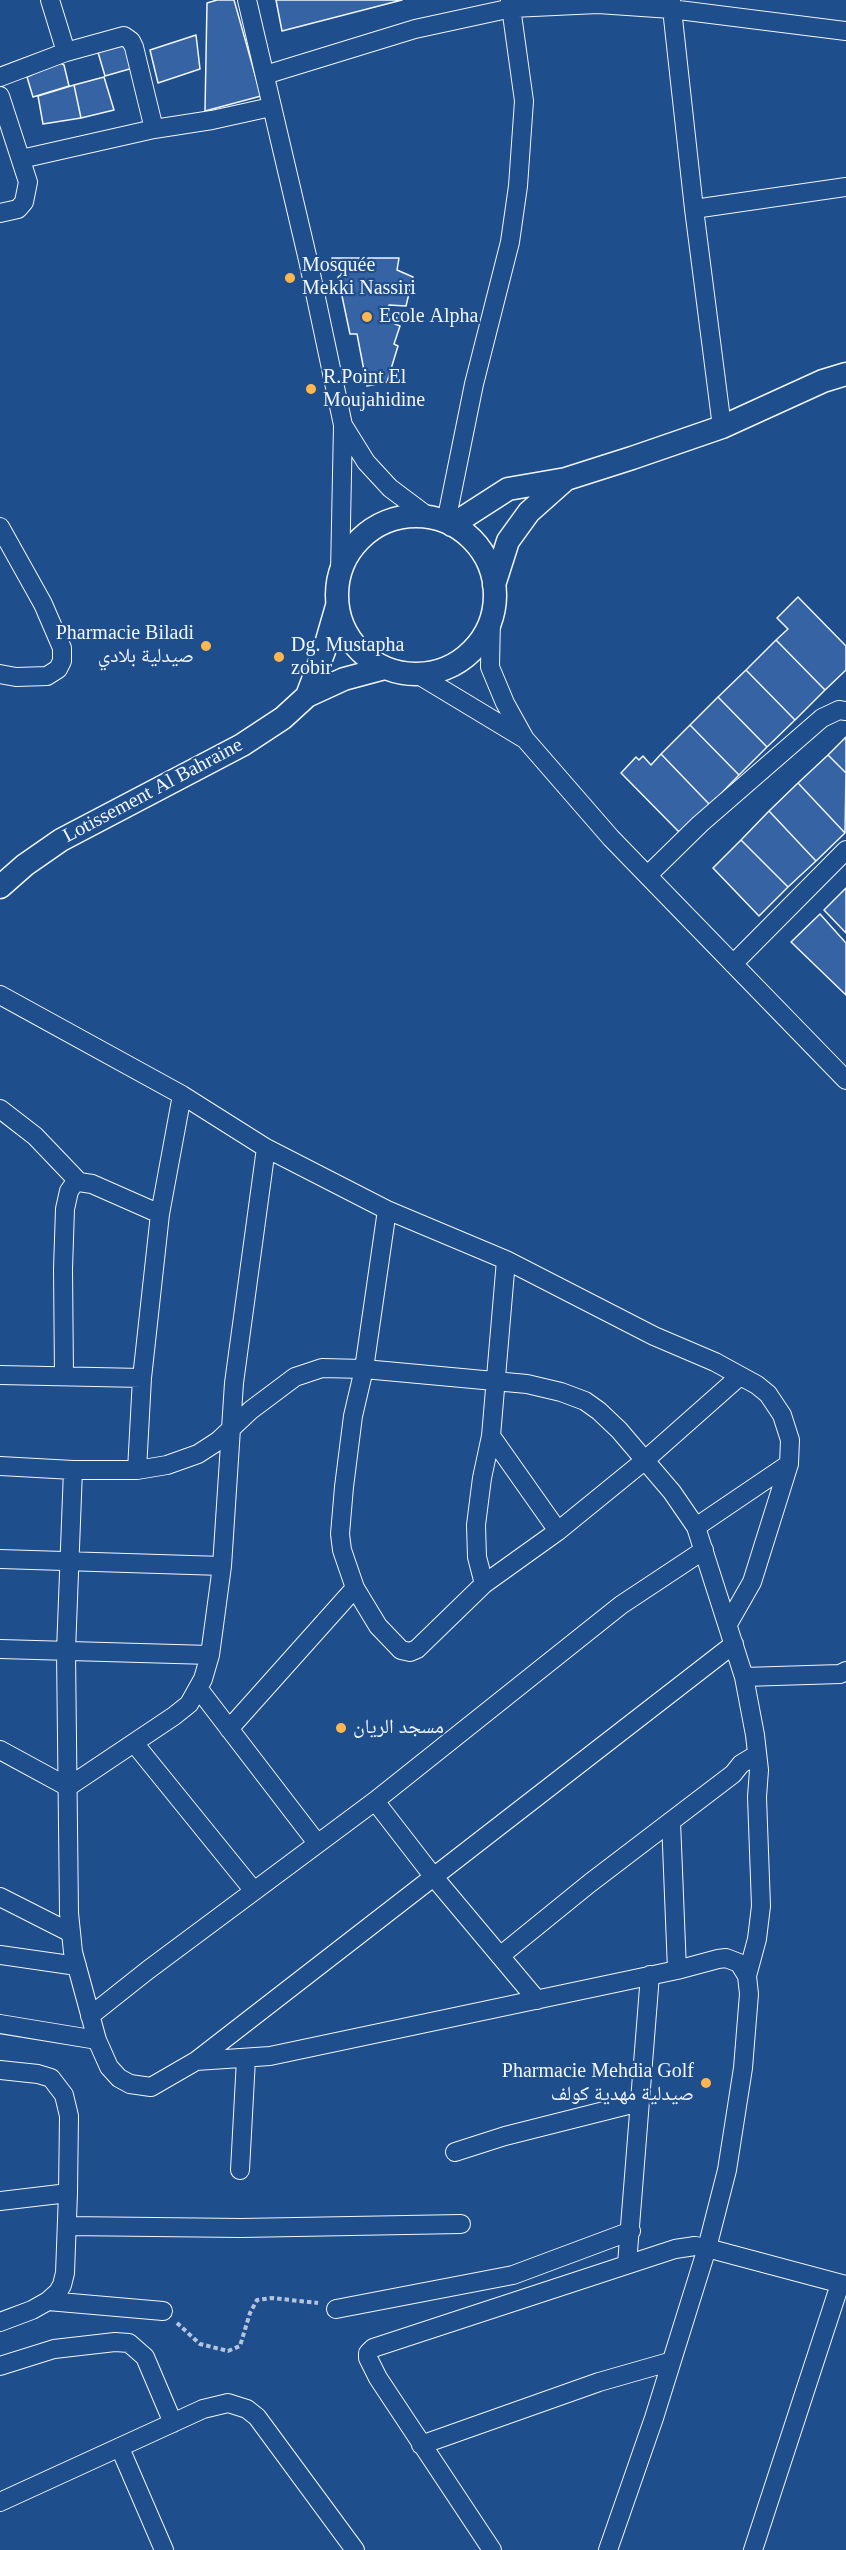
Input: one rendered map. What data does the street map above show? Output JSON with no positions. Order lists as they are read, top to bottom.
{
  "streets": {
    "street": ["Lotissement Al Bahraine"]
  },
  "places": [
    "Mosquée Mekki Nassiri",
    "Ecole Alpha",
    "R.Point El Moujahidine",
    "Pharmacie Biladi صيدلية بلادي",
    "Dg. Mustapha zobir",
    "مسجد الريان",
    "Pharmacie Mehdia Golf صيدلية مهدية كولف"
  ]
}
